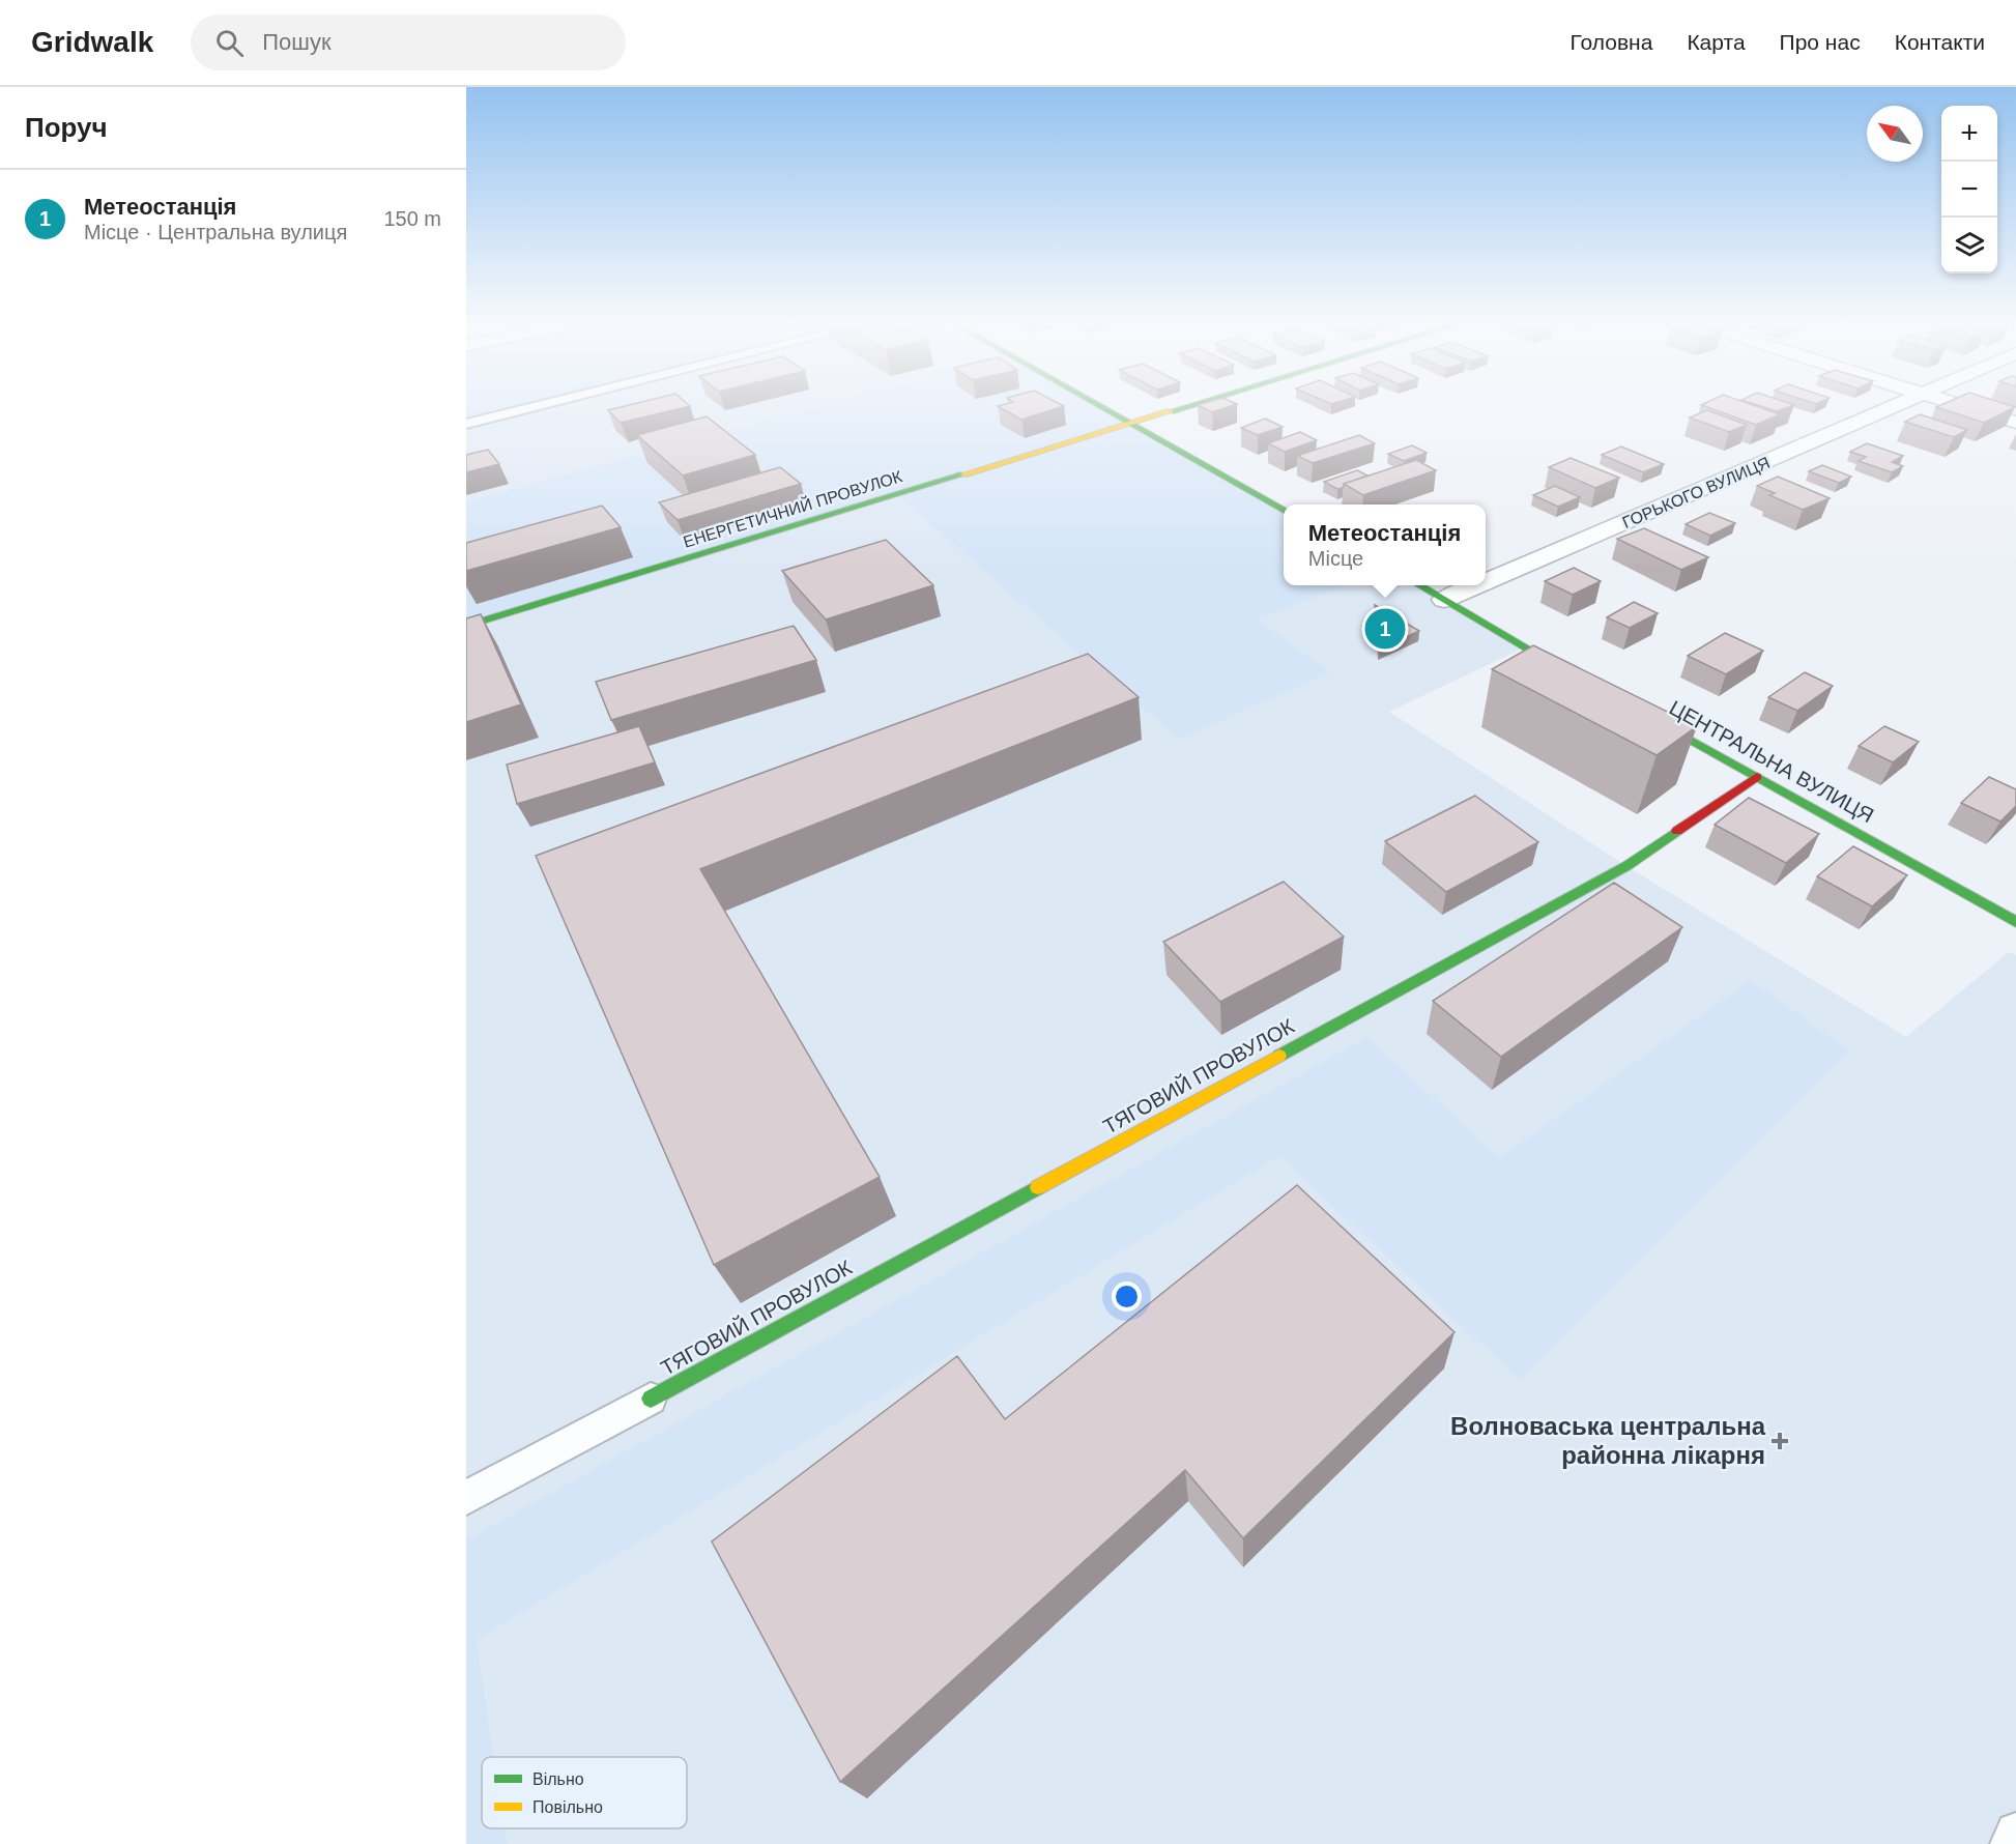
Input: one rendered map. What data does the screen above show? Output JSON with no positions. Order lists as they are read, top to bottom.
{
  "streets": {
    "street": [
      "ГОРЬКОГО ВУЛИЦЯ",
      "ЕНЕРГЕТИЧНИЙ ПРОВУЛОК",
      "ЦЕНТРАЛЬНА ВУЛИЦЯ",
      "ТЯГОВИЙ ПРОВУЛОК"
    ]
  },
  "crossings": [
    ["ЦЕНТРАЛЬНА ВУЛИЦЯ", "ТЯГОВИЙ ПРОВУЛОК"]
  ],
  "places": {
    "health": ["Волноваська центральна районна лікарня"]
  },
  "legend": ["Вільно", "Повільно"],
  "north": "top left",
  "page": {
    "header": "Gridwalk",
    "search": "Пошук",
    "nav": [
      "Головна",
      "Карта",
      "Про нас",
      "Контакти"
    ],
    "heading": "Поруч",
    "map_buttons": ["+", "−"],
    "list": [
      {
        "mark": "1",
        "name": "Метеостанція",
        "note": "Місце · Центральна вулиця",
        "value": "150 m"
      }
    ],
    "popup": ["Метеостанція", "Місце"],
    "pins": "1"
  }
}
